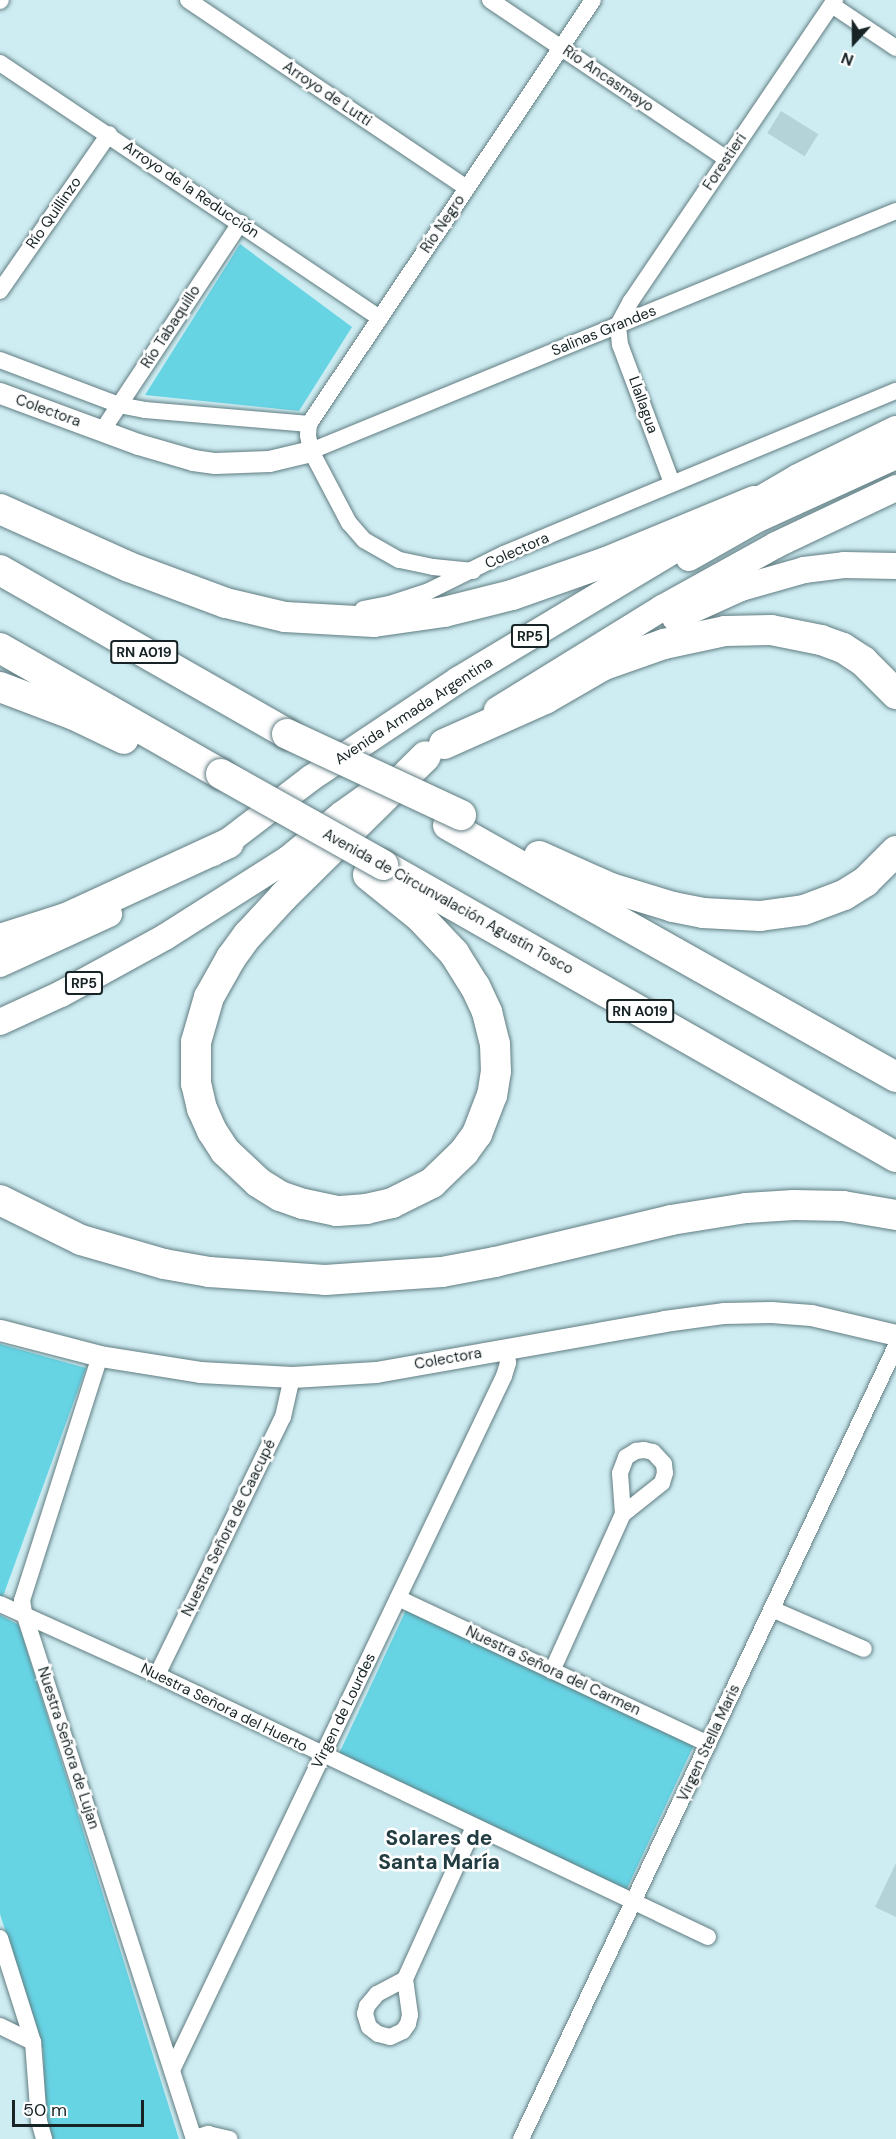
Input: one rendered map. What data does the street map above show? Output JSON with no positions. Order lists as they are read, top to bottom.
{
  "streets": {
    "highway": ["RN A019", "Avenida de Circunvalación Agustín Tosco"],
    "main road": ["RP5", "Avenida Armada Argentina"],
    "street": [
      "Río Ancasmayo",
      "Arroyo de Lutti",
      "Forestieri",
      "Arroyo de la Reducción",
      "Río Quillinzo",
      "Río Negro",
      "Río Tabaquillo",
      "Salinas Grandes",
      "Llallagua",
      "Colectora",
      "Nuestra Señora de Caacupé",
      "Nuestra Señora del Carmen",
      "Nuestra Señora del Huerto",
      "Virgen de Lourdes",
      "Virgen Stella Maris",
      "Nuestra Señora de Lujan"
    ]
  },
  "crossings": [
    ["Río Ancasmayo", "Forestieri"],
    ["Río Ancasmayo", "Río Negro"],
    ["Arroyo de Lutti", "Río Negro"],
    ["Forestieri", "Salinas Grandes"],
    ["Forestieri", "Llallagua"],
    ["Arroyo de la Reducción", "Río Quillinzo"],
    ["Arroyo de la Reducción", "Río Negro"],
    ["Arroyo de la Reducción", "Río Tabaquillo"],
    ["Río Tabaquillo", "Colectora"],
    ["Salinas Grandes", "Llallagua"],
    ["Salinas Grandes", "Colectora"],
    ["Llallagua", "Colectora"],
    ["Colectora", "Nuestra Señora de Caacupé"],
    ["Colectora", "Virgen de Lourdes"],
    ["Colectora", "Nuestra Señora de Lujan"],
    ["Nuestra Señora de Caacupé", "Nuestra Señora del Huerto"],
    ["Nuestra Señora del Carmen", "Virgen de Lourdes"],
    ["Nuestra Señora del Carmen", "Virgen Stella Maris"],
    ["Nuestra Señora del Huerto", "Virgen de Lourdes"],
    ["Nuestra Señora del Huerto", "Virgen Stella Maris"],
    ["Nuestra Señora del Huerto", "Nuestra Señora de Lujan"],
    ["Virgen de Lourdes", "Nuestra Señora de Lujan"]
  ],
  "districts": ["Solares de Santa María"],
  "scale_bar": "50 m",
  "north": "bottom"
}
